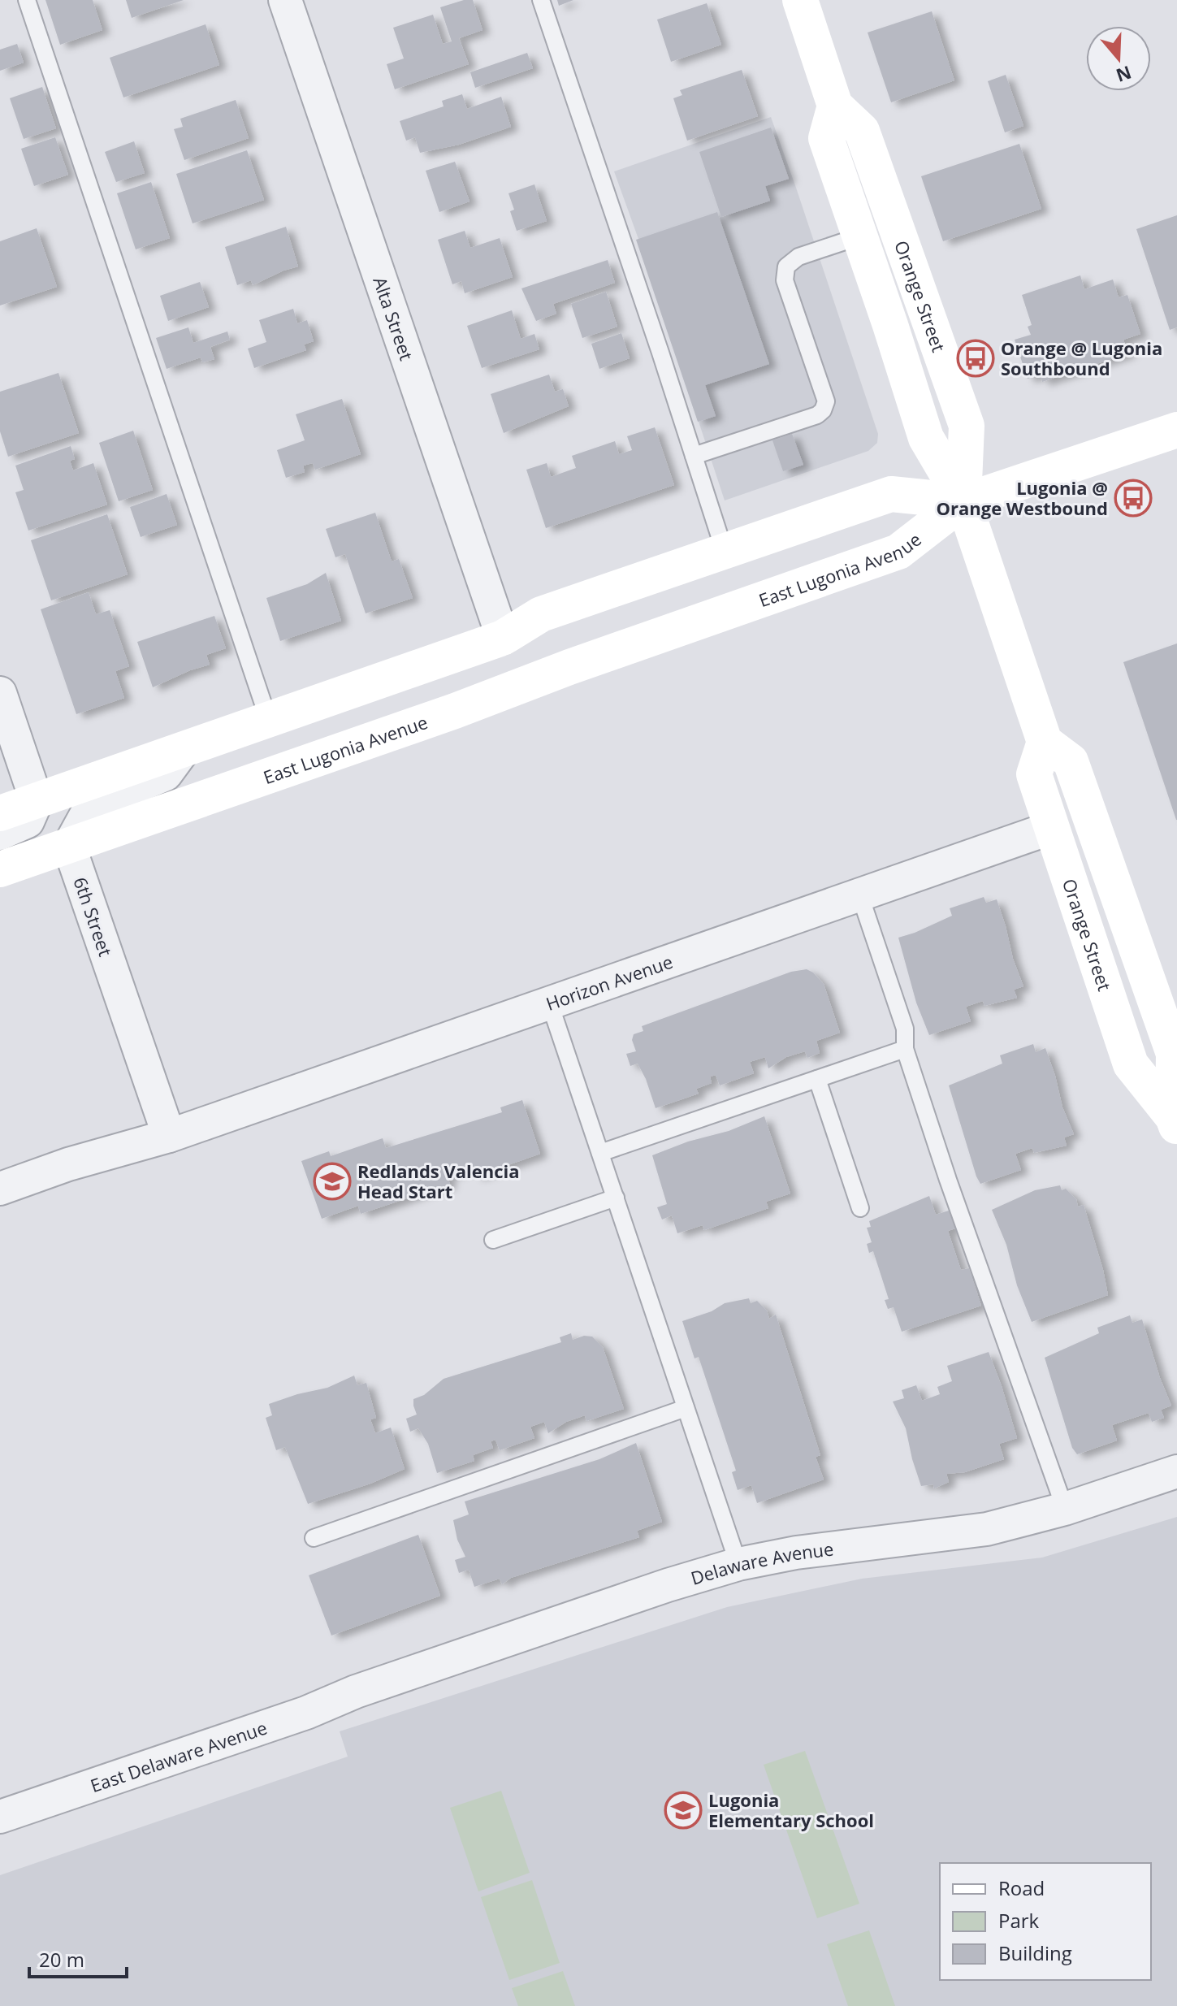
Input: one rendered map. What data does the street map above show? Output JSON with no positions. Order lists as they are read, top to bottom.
{
  "streets": {
    "main road": ["Orange Street", "East Lugonia Avenue"],
    "street": [
      "Alta Street",
      "6th Street",
      "Horizon Avenue",
      "Delaware Avenue",
      "East Delaware Avenue"
    ]
  },
  "crossings": [
    ["Orange Street", "East Lugonia Avenue"],
    ["Orange Street", "Horizon Avenue"],
    ["East Lugonia Avenue", "6th Street"],
    ["6th Street", "Horizon Avenue"],
    ["Delaware Avenue", "East Delaware Avenue"]
  ],
  "places": {
    "bus stop": ["Orange @ Lugonia Southbound", "Lugonia @ Orange Westbound"],
    "school or university": ["Redlands Valencia Head Start", "Lugonia Elementary School"]
  },
  "legend": ["Road", "Park", "Building"],
  "scale_bar": "20 m",
  "north": "bottom"
}
